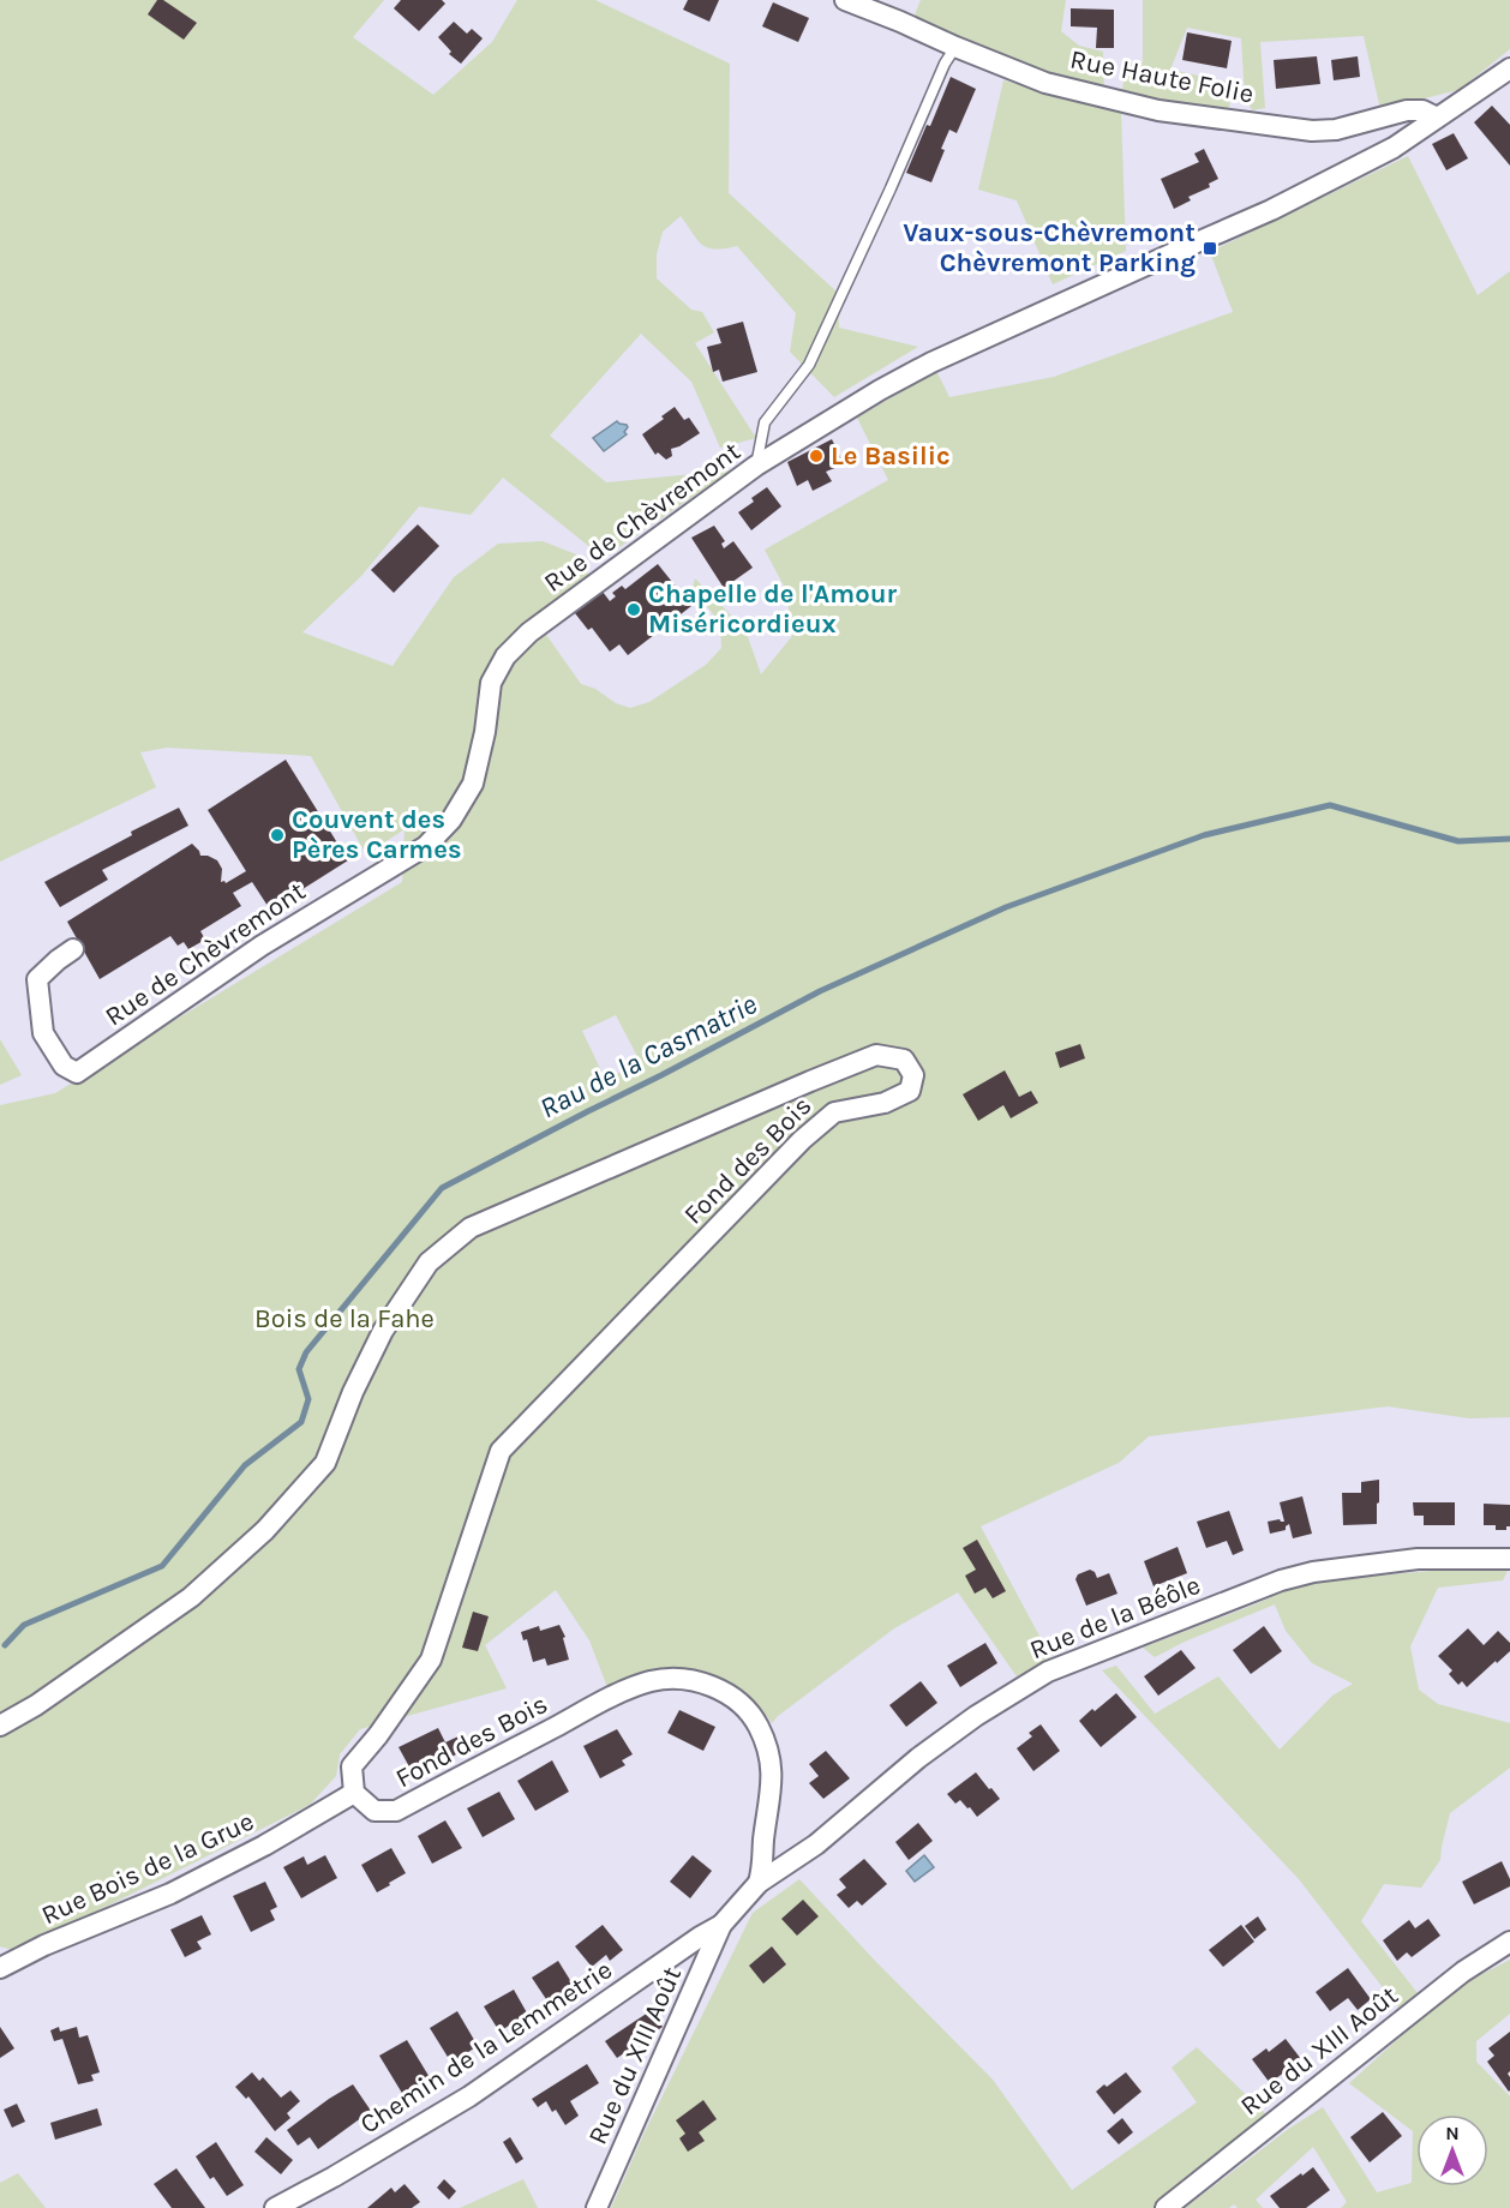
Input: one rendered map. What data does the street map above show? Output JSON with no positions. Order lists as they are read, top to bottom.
{
  "streets": {
    "street": [
      "Rue Haute Folie",
      "Rue de Chèvremont",
      "Fond des Bois",
      "Rue de la Béôle",
      "Rue Bois de la Grue",
      "Chemin de la Lemmetrie",
      "Rue du XIII Août"
    ]
  },
  "crossings": [
    ["Rue Haute Folie", "Rue de Chèvremont"],
    ["Fond des Bois", "Rue de la Béôle"],
    ["Fond des Bois", "Rue Bois de la Grue"],
    ["Rue de la Béôle", "Chemin de la Lemmetrie"],
    ["Rue de la Béôle", "Rue du XIII Août"],
    ["Chemin de la Lemmetrie", "Rue du XIII Août"]
  ],
  "water": ["Rau de la Casmatrie"],
  "parks": ["Bois de la Fahe"],
  "places": {
    "transit": ["Vaux-sous-Chèvremont Chèvremont Parking"],
    "other": ["Le Basilic", "Chapelle de l'Amour Miséricordieux", "Couvent des Pères Carmes"]
  },
  "north": "top"
}
